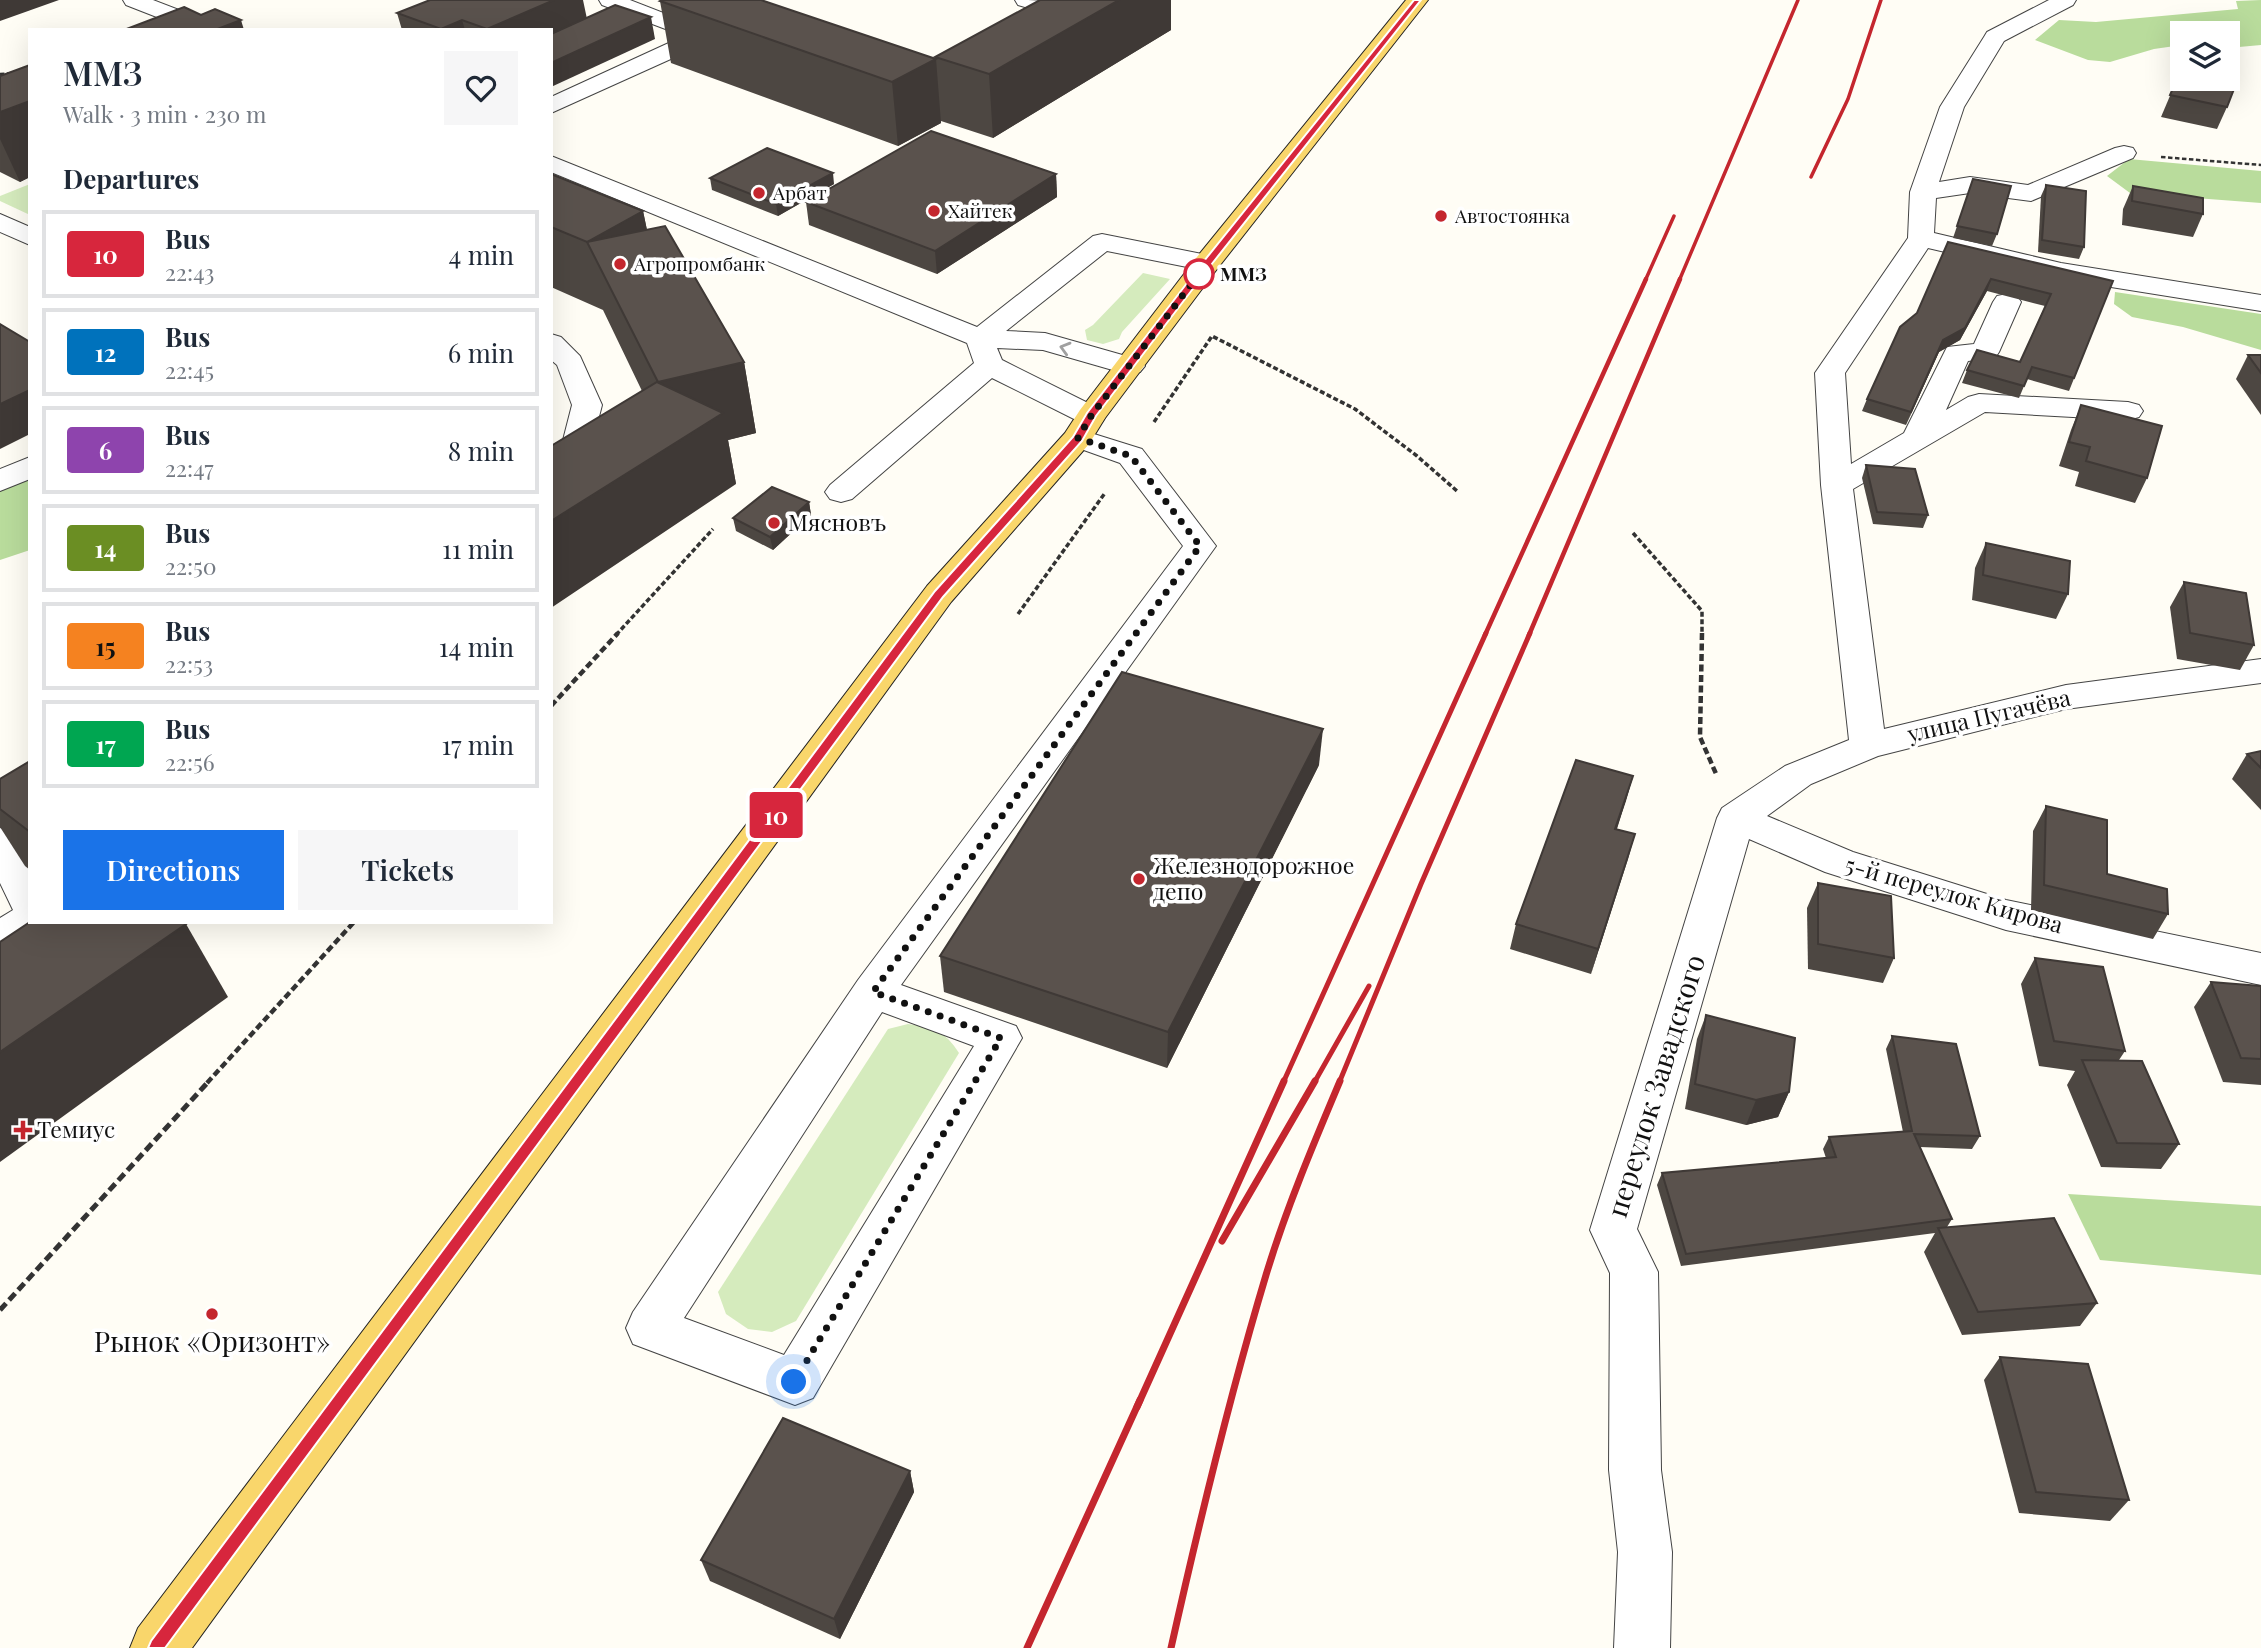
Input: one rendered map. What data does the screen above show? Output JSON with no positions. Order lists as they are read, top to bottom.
{
  "streets": {
    "street": ["улица Пугачёва", "5-й переулок Кирова", "переулок Завадского"]
  },
  "crossings": [
    ["улица Пугачёва", "5-й переулок Кирова"],
    ["улица Пугачёва", "переулок Завадского"],
    ["5-й переулок Кирова", "переулок Завадского"]
  ],
  "places": {
    "other": [
      "Арбат",
      "Хайтек",
      "Автостоянка",
      "Агропромбанк",
      "ММЗ",
      "Мясновъ",
      "Железнодорожное депо",
      "Рынок «Оризонт»"
    ],
    "health": ["Темиус"]
  },
  "lines": ["bus line 10"],
  "page": {
    "on_map": "10",
    "heading": [
      ["ММЗ", "Walk · 3 min · 230 m"],
      "Departures"
    ],
    "list": [
      {
        "mark": "10",
        "name": "Bus",
        "note": "22:43",
        "value": "4 min"
      },
      {
        "mark": "12",
        "name": "Bus",
        "note": "22:45",
        "value": "6 min"
      },
      {
        "mark": "6",
        "name": "Bus",
        "note": "22:47",
        "value": "8 min"
      },
      {
        "mark": "14",
        "name": "Bus",
        "note": "22:50",
        "value": "11 min"
      },
      {
        "mark": "15",
        "name": "Bus",
        "note": "22:53",
        "value": "14 min"
      },
      {
        "mark": "17",
        "name": "Bus",
        "note": "22:56",
        "value": "17 min"
      }
    ],
    "buttons": ["Directions", "Tickets"]
  }
}
